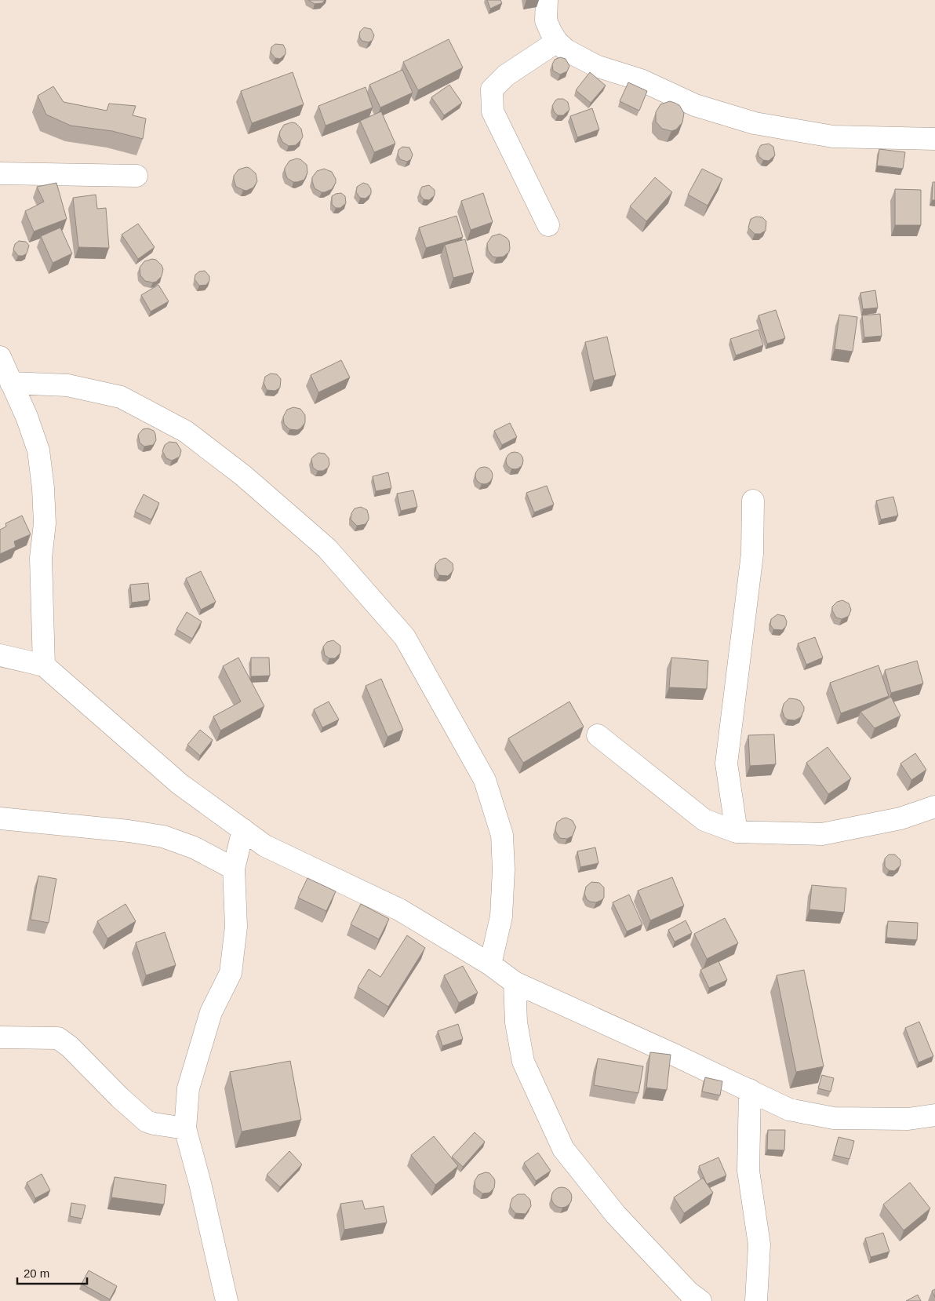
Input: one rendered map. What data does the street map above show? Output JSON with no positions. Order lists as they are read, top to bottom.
{
  "scale_bar": "20 m"
}
